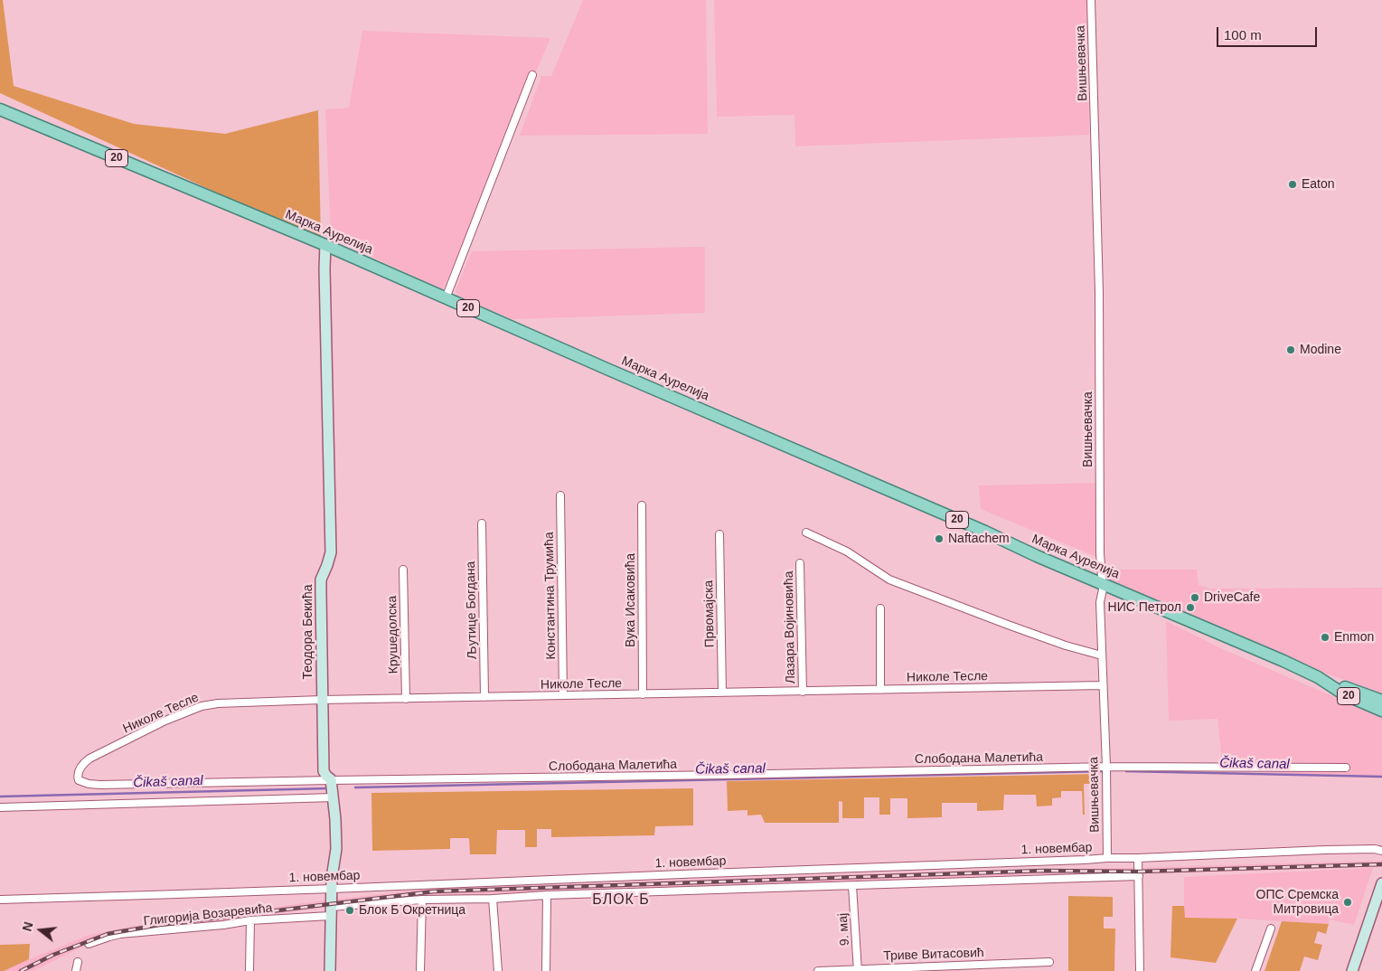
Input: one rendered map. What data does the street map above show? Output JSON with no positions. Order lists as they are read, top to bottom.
{
  "streets": {
    "main road": ["20", "Марка Аурелија"],
    "street": [
      "Вишњевачка",
      "Константина Трумића",
      "Вука Исаковића",
      "Љутице Богдана",
      "Првомајска",
      "Лазара Војиновића",
      "Теодора Бекића",
      "Крушедолска",
      "Николе Тесле",
      "Слободана Малетића",
      "1. новембар",
      "Глигорија Возаревића",
      "9. мај",
      "Триве Витасовић"
    ]
  },
  "crossings": [
    ["Вишњевачка", "Марка Аурелија"],
    ["Вишњевачка", "Николе Тесле"],
    ["Вишњевачка", "Слободана Малетића"],
    ["Вишњевачка", "1. новембар"],
    ["Марка Аурелија", "Теодора Бекића"],
    ["Константина Трумића", "Николе Тесле"],
    ["Вука Исаковића", "Николе Тесле"],
    ["Љутице Богдана", "Николе Тесле"],
    ["Првомајска", "Николе Тесле"],
    ["Лазара Војиновића", "Николе Тесле"],
    ["Теодора Бекића", "Николе Тесле"],
    ["Теодора Бекића", "Слободана Малетића"],
    ["Теодора Бекића", "1. новембар"],
    ["Теодора Бекића", "Глигорија Возаревића"],
    ["Крушедолска", "Николе Тесле"],
    ["Николе Тесле", "Слободана Малетића"],
    ["9. мај", "Триве Витасовић"]
  ],
  "districts": ["БЛОК Б"],
  "water": ["Čikaš canal"],
  "places": [
    "Eaton",
    "Modine",
    "Naftachem",
    "DriveCafe",
    "НИС Петрол",
    "Enmon",
    "ОПС Сремска Митровица",
    "Блок Б Окретница"
  ],
  "scale_bar": "100 m",
  "north": "left"
}
